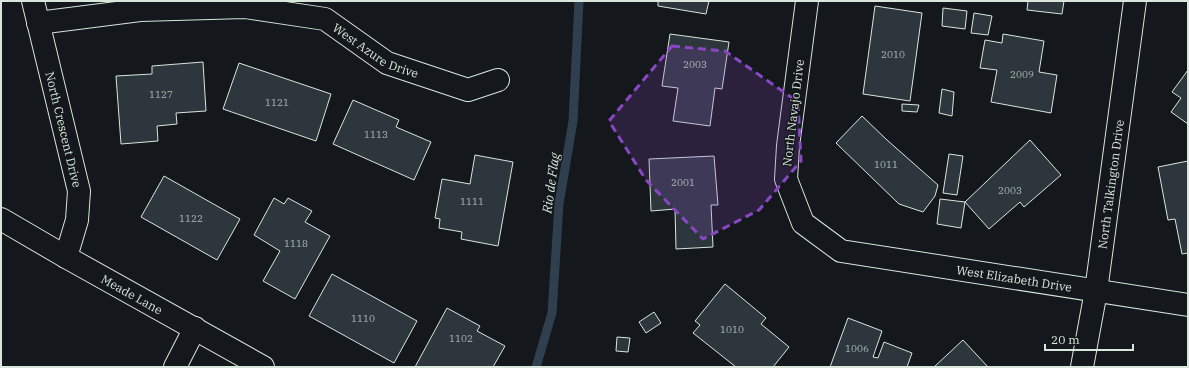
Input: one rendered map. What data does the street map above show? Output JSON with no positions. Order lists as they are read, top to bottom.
{
  "streets": {
    "street": [
      "West Azure Drive",
      "North Navajo Drive",
      "North Crescent Drive",
      "North Talkington Drive",
      "West Elizabeth Drive",
      "Meade Lane"
    ]
  },
  "crossings": [
    ["West Azure Drive", "North Crescent Drive"],
    ["North Navajo Drive", "West Elizabeth Drive"],
    ["North Crescent Drive", "Meade Lane"],
    ["North Talkington Drive", "West Elizabeth Drive"]
  ],
  "water": ["Rio de Flag"],
  "house_numbers": [
    "2010",
    "2003",
    "2009",
    "1127",
    "1121",
    "1113",
    "1011",
    "2001",
    "2003",
    "1111",
    "1122",
    "1118",
    "1110",
    "1010",
    "1102",
    "1006"
  ],
  "scale_bar": "20 m"
}
